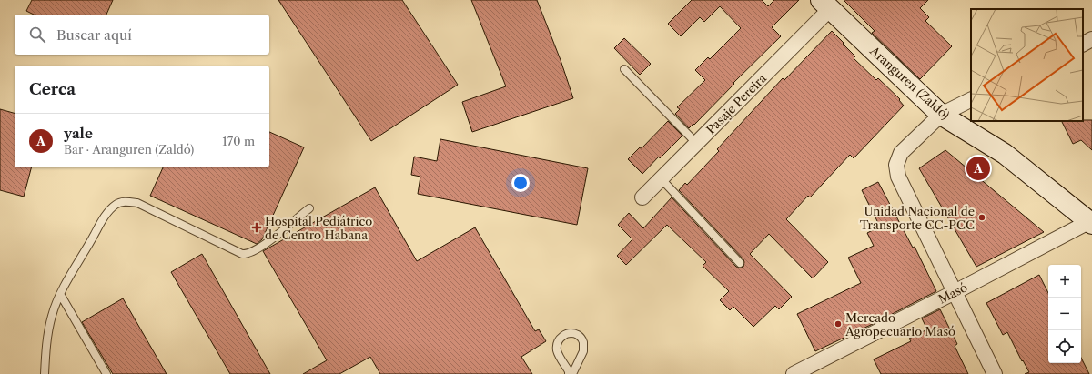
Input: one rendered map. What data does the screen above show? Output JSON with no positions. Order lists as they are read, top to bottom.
{
  "streets": {
    "main road": ["Aranguren (Zaldó)"],
    "street": ["Pasaje Pereira", "Masó"]
  },
  "crossings": [
    ["Aranguren (Zaldó)", "Pasaje Pereira"],
    ["Aranguren (Zaldó)", "Masó"]
  ],
  "places": {
    "other": ["Unidad Nacional de Transporte CC-PCC", "Mercado Agropecuario Masó"],
    "health": ["Hospital Pediátrico de Centro Habana"]
  },
  "page": {
    "search": "Buscar aquí",
    "heading": "Cerca",
    "list": [
      {
        "mark": "A",
        "name": "yale",
        "note": "Bar · Aranguren (Zaldó)",
        "value": "170 m"
      }
    ],
    "pins": "A",
    "map_buttons": ["+", "−"]
  }
}
